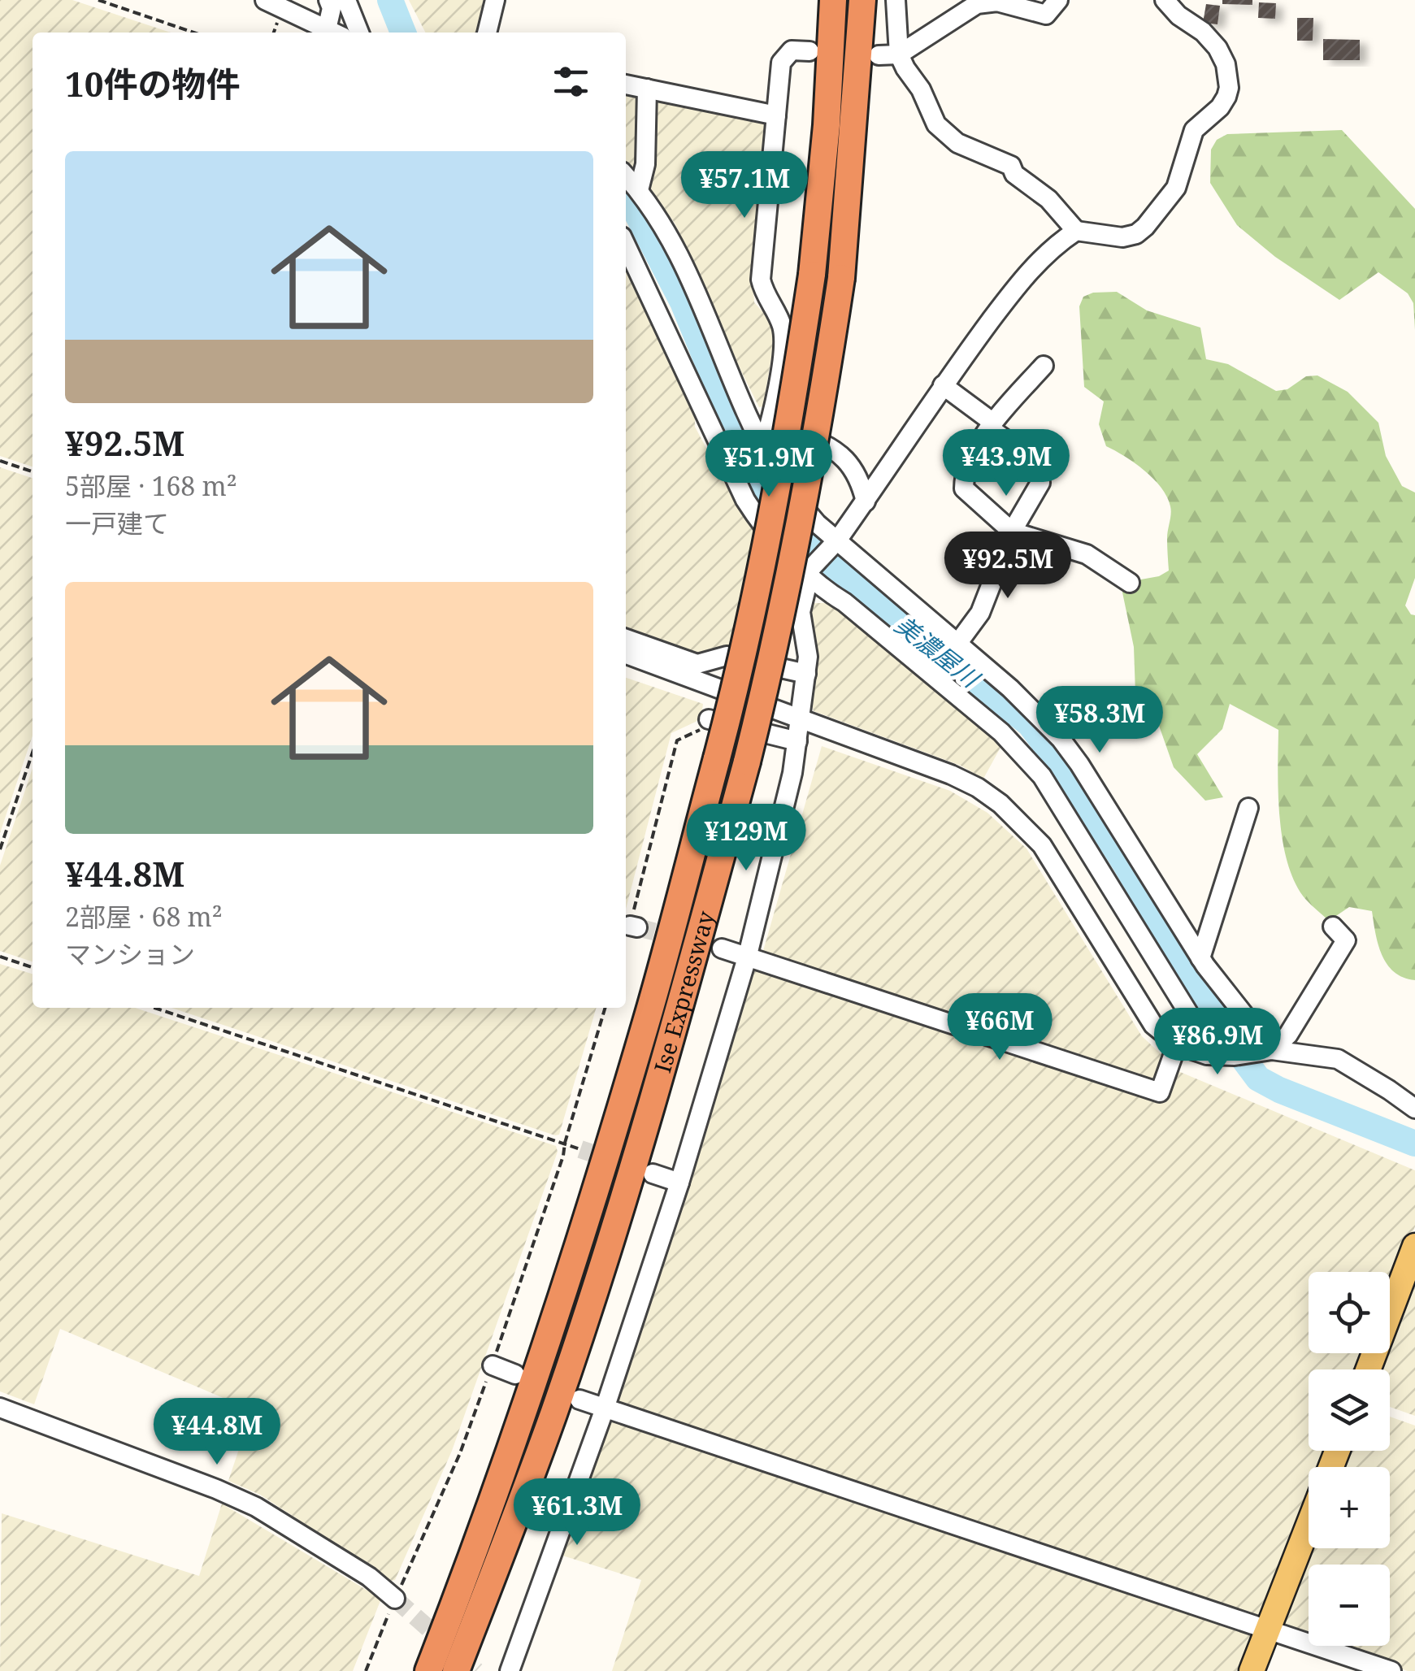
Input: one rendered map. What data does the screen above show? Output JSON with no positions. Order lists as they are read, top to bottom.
{
  "streets": {
    "highway": ["Ise Expressway"]
  },
  "water": ["美濃屋川"],
  "page": {
    "heading": "10件の物件",
    "list": [
      {
        "name": "¥92.5M",
        "note": "5部屋 · 168 m² · 一戸建て"
      },
      {
        "name": "¥44.8M",
        "note": "2部屋 · 68 m² · マンション"
      }
    ],
    "price": [
      "¥57.1M",
      "¥43.9M",
      "¥51.9M",
      "¥92.5M",
      "¥58.3M",
      "¥129M",
      "¥66M",
      "¥86.9M",
      "¥44.8M",
      "¥61.3M"
    ],
    "map_buttons": ["+", "−"]
  }
}
